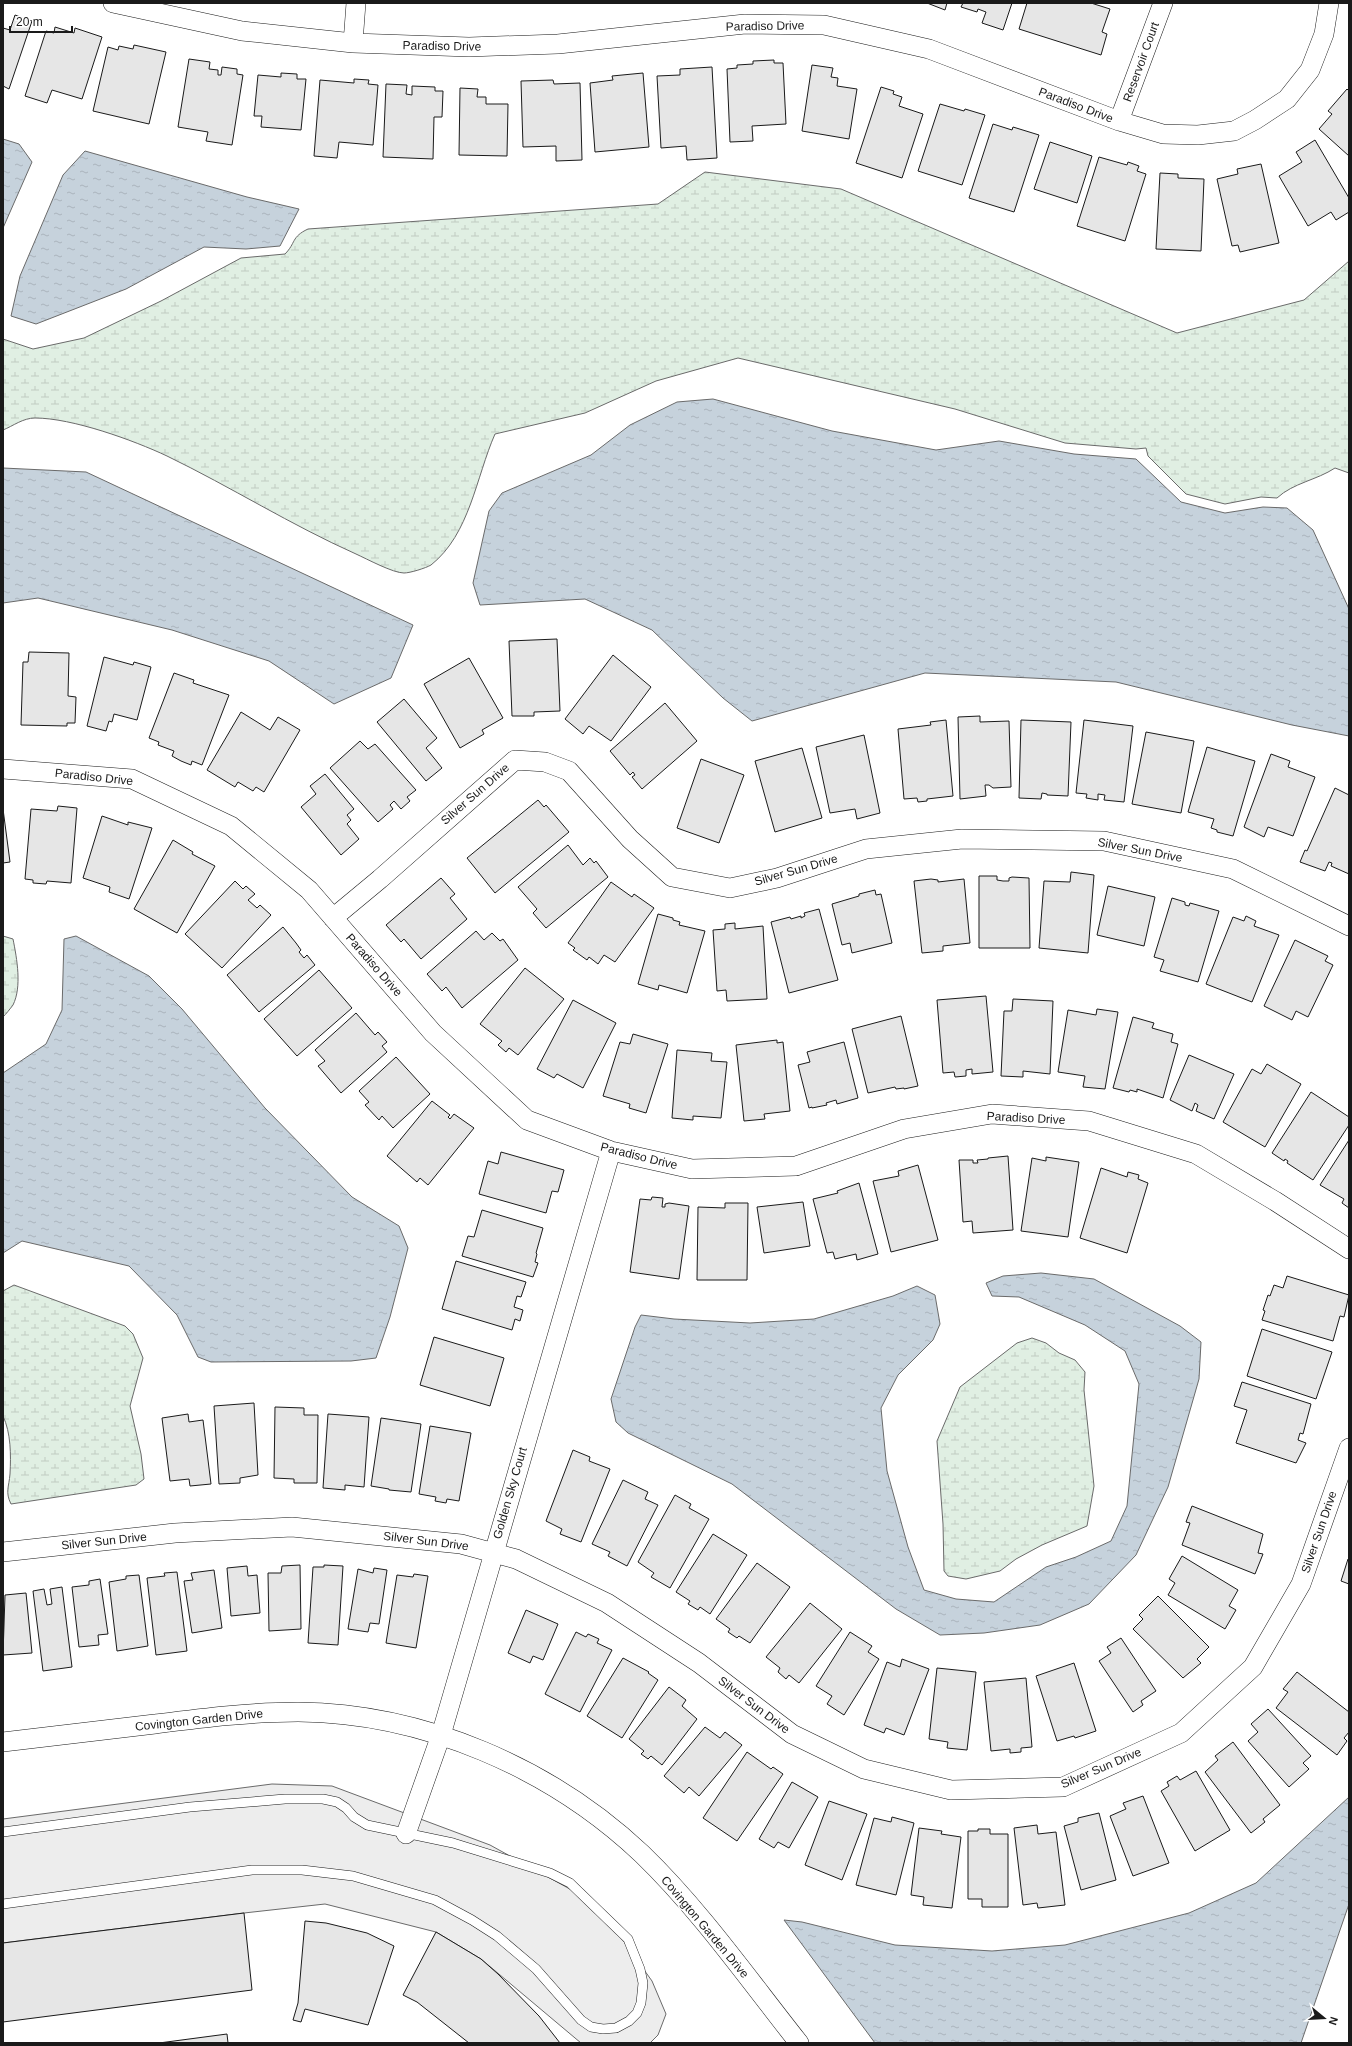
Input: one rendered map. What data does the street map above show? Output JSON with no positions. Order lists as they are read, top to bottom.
{
  "streets": {
    "street": [
      "Paradiso Drive",
      "Reservoir Court",
      "Silver Sun Drive",
      "Golden Sky Court",
      "Covington Garden Drive"
    ]
  },
  "crossings": [
    ["Paradiso Drive", "Reservoir Court"],
    ["Paradiso Drive", "Silver Sun Drive"],
    ["Paradiso Drive", "Golden Sky Court"],
    ["Silver Sun Drive", "Golden Sky Court"],
    ["Golden Sky Court", "Covington Garden Drive"]
  ],
  "scale_bar": "20 m",
  "north": "right"
}
